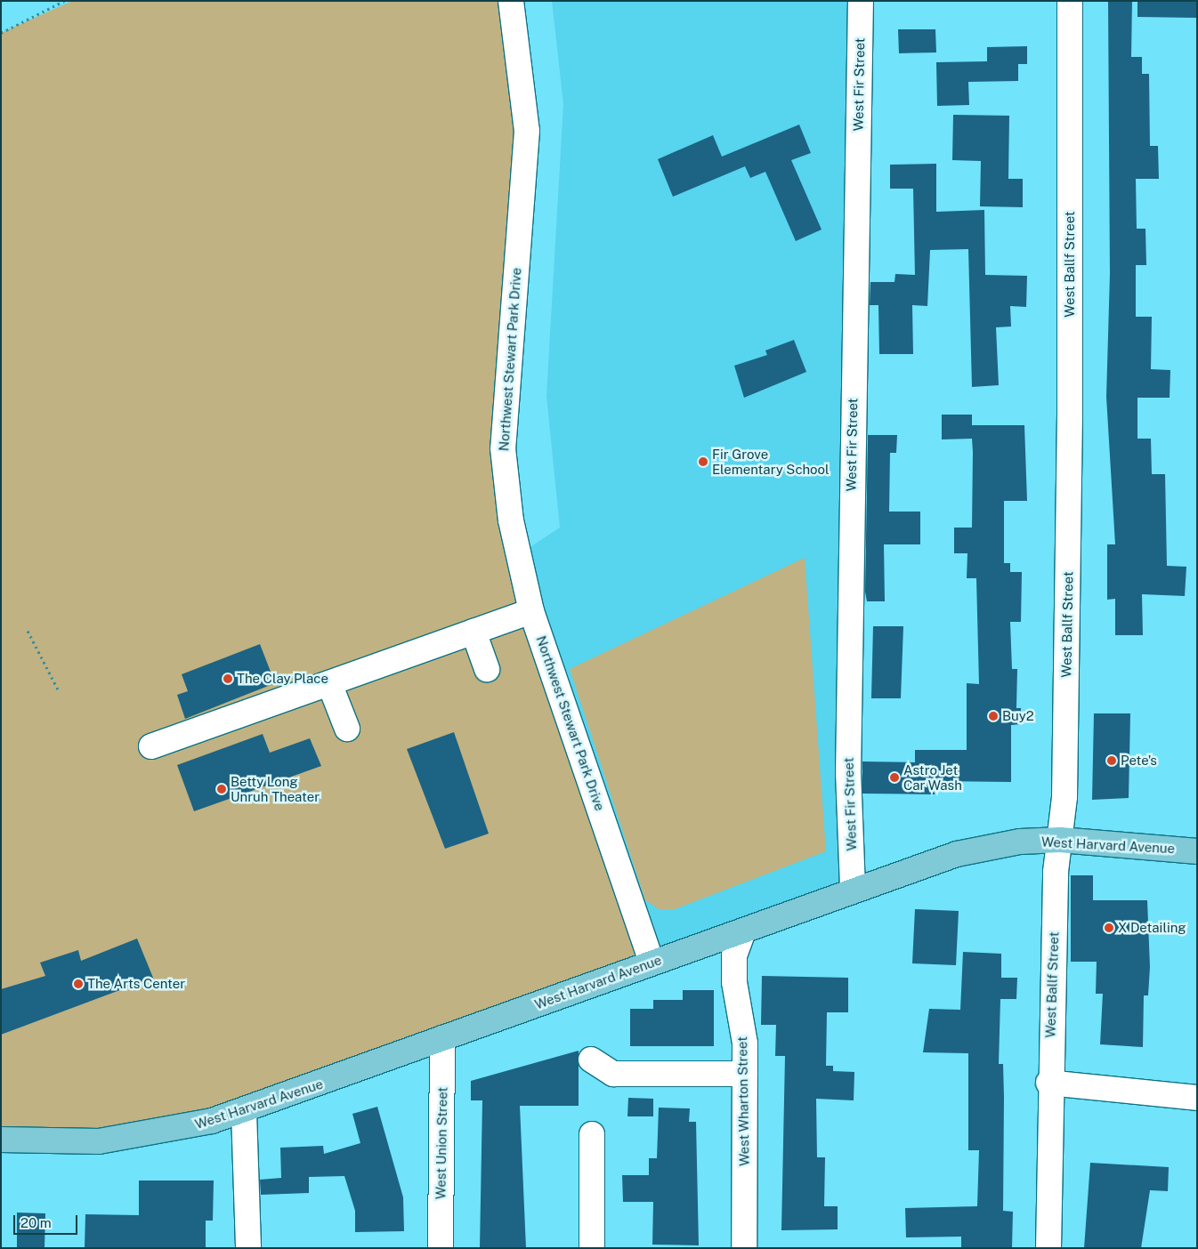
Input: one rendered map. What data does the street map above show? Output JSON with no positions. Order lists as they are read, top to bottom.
{
  "streets": {
    "main road": ["West Harvard Avenue"],
    "street": [
      "West Fir Street",
      "West Ballf Street",
      "Northwest Stewart Park Drive",
      "West Wharton Street",
      "West Union Street"
    ]
  },
  "crossings": [
    ["West Fir Street", "West Harvard Avenue"],
    ["West Ballf Street", "West Harvard Avenue"],
    ["Northwest Stewart Park Drive", "West Harvard Avenue"],
    ["West Harvard Avenue", "West Wharton Street"],
    ["West Harvard Avenue", "West Union Street"]
  ],
  "places": [
    "Fir Grove Elementary School",
    "The Clay Place",
    "Buy2",
    "Pete's",
    "Astro Jet Car Wash",
    "Betty Long Unruh Theater",
    "X Detailing",
    "The Arts Center"
  ],
  "scale_bar": "20 m"
}
